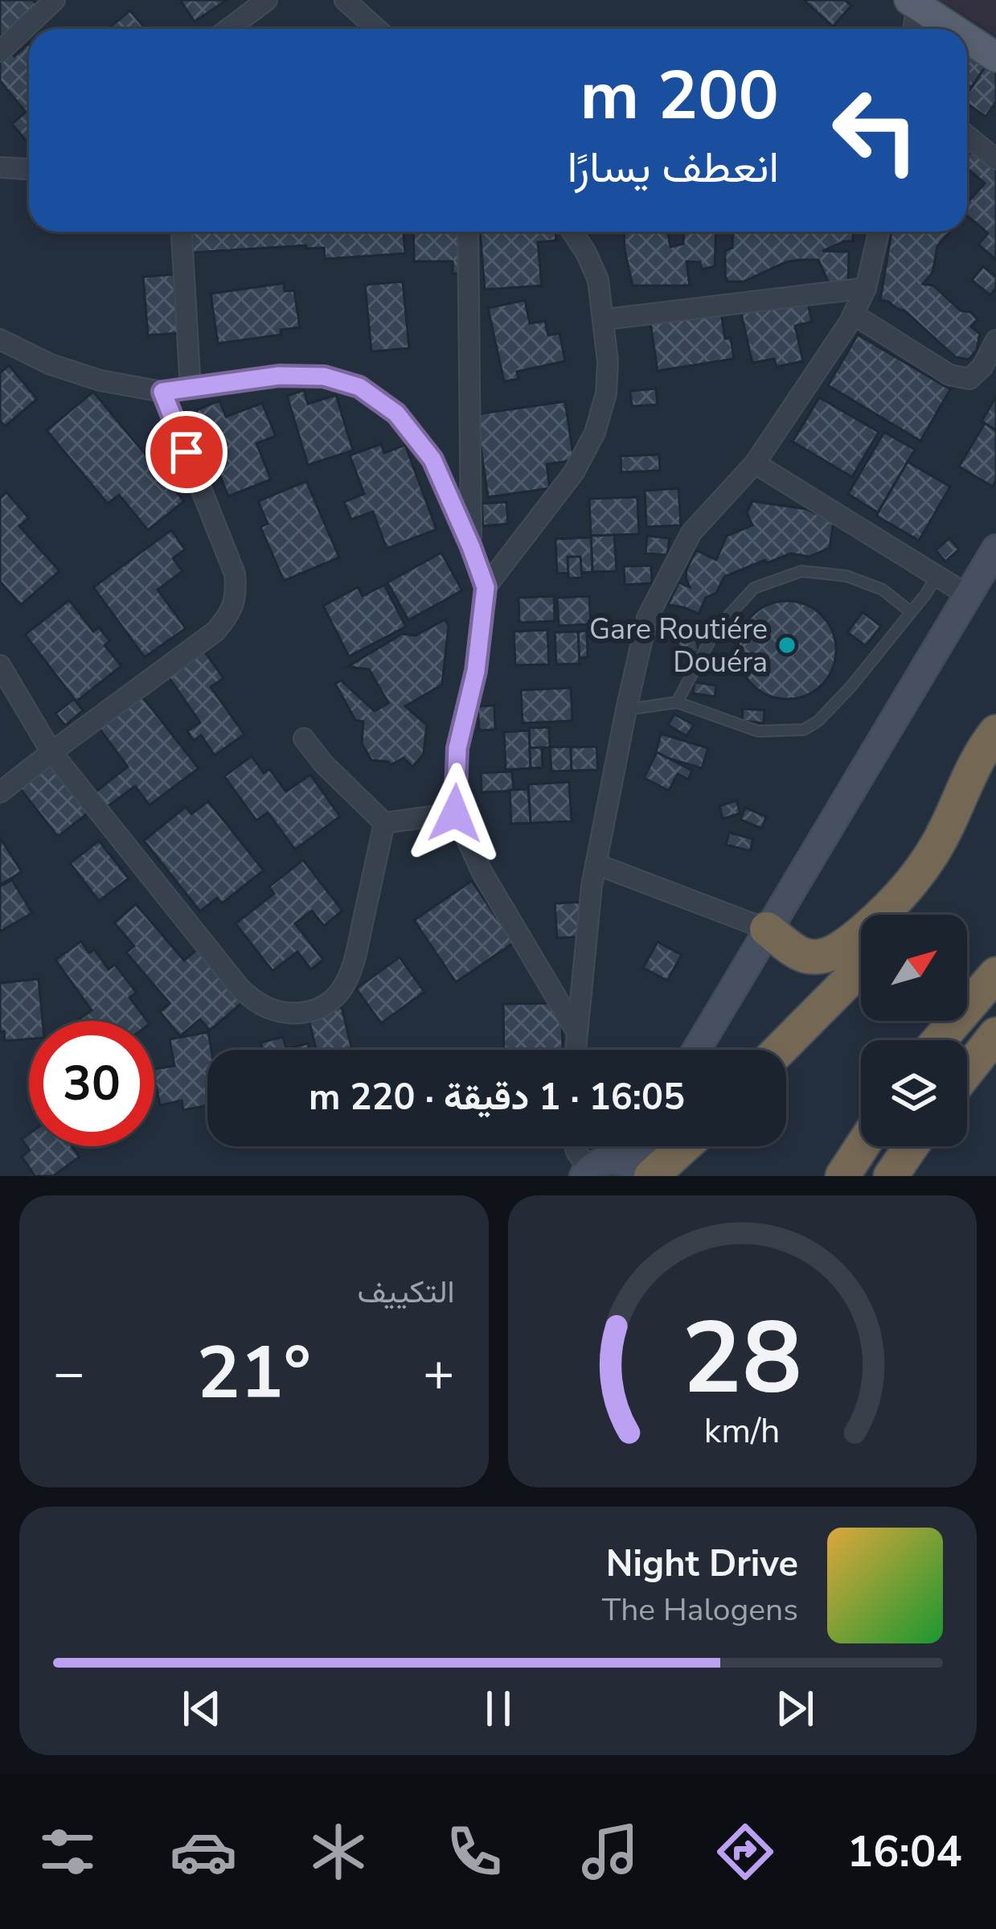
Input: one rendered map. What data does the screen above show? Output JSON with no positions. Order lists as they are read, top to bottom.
{
  "places": ["Gare Routiére Douéra"],
  "north": "top right",
  "page": {
    "turn": ["200 m", "انعطف يسارًا"],
    "limit": "30",
    "trip": "16:05 · 1 دقيقة · 220 m",
    "tile": "التكييف",
    "heat": ["−", "21°", "+"],
    "song": ["Night Drive", "The Halogens"],
    "tabs": "16:04",
    "gauge": ["28", "km/h"]
  }
}
